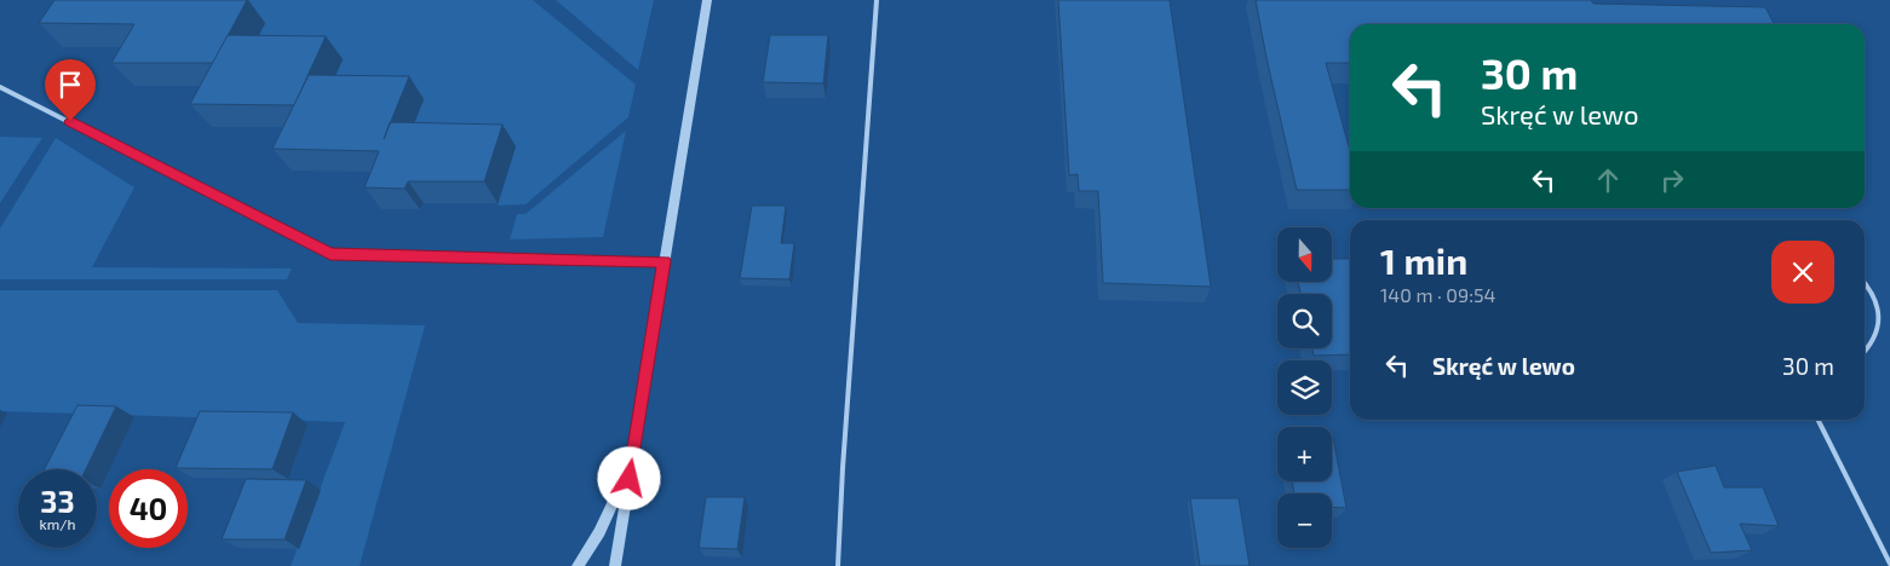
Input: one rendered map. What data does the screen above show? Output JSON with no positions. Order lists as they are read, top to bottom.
{
  "north": "bottom",
  "page": {
    "turn": ["30 m", "Skręć w lewo"],
    "heading": ["1 min", "140 m · 09:54"],
    "map_buttons": ["+", "−"],
    "list": [
      {
        "name": "Skręć w lewo",
        "value": "30 m"
      }
    ],
    "speed": "33 km/h",
    "limit": "40"
  }
}
